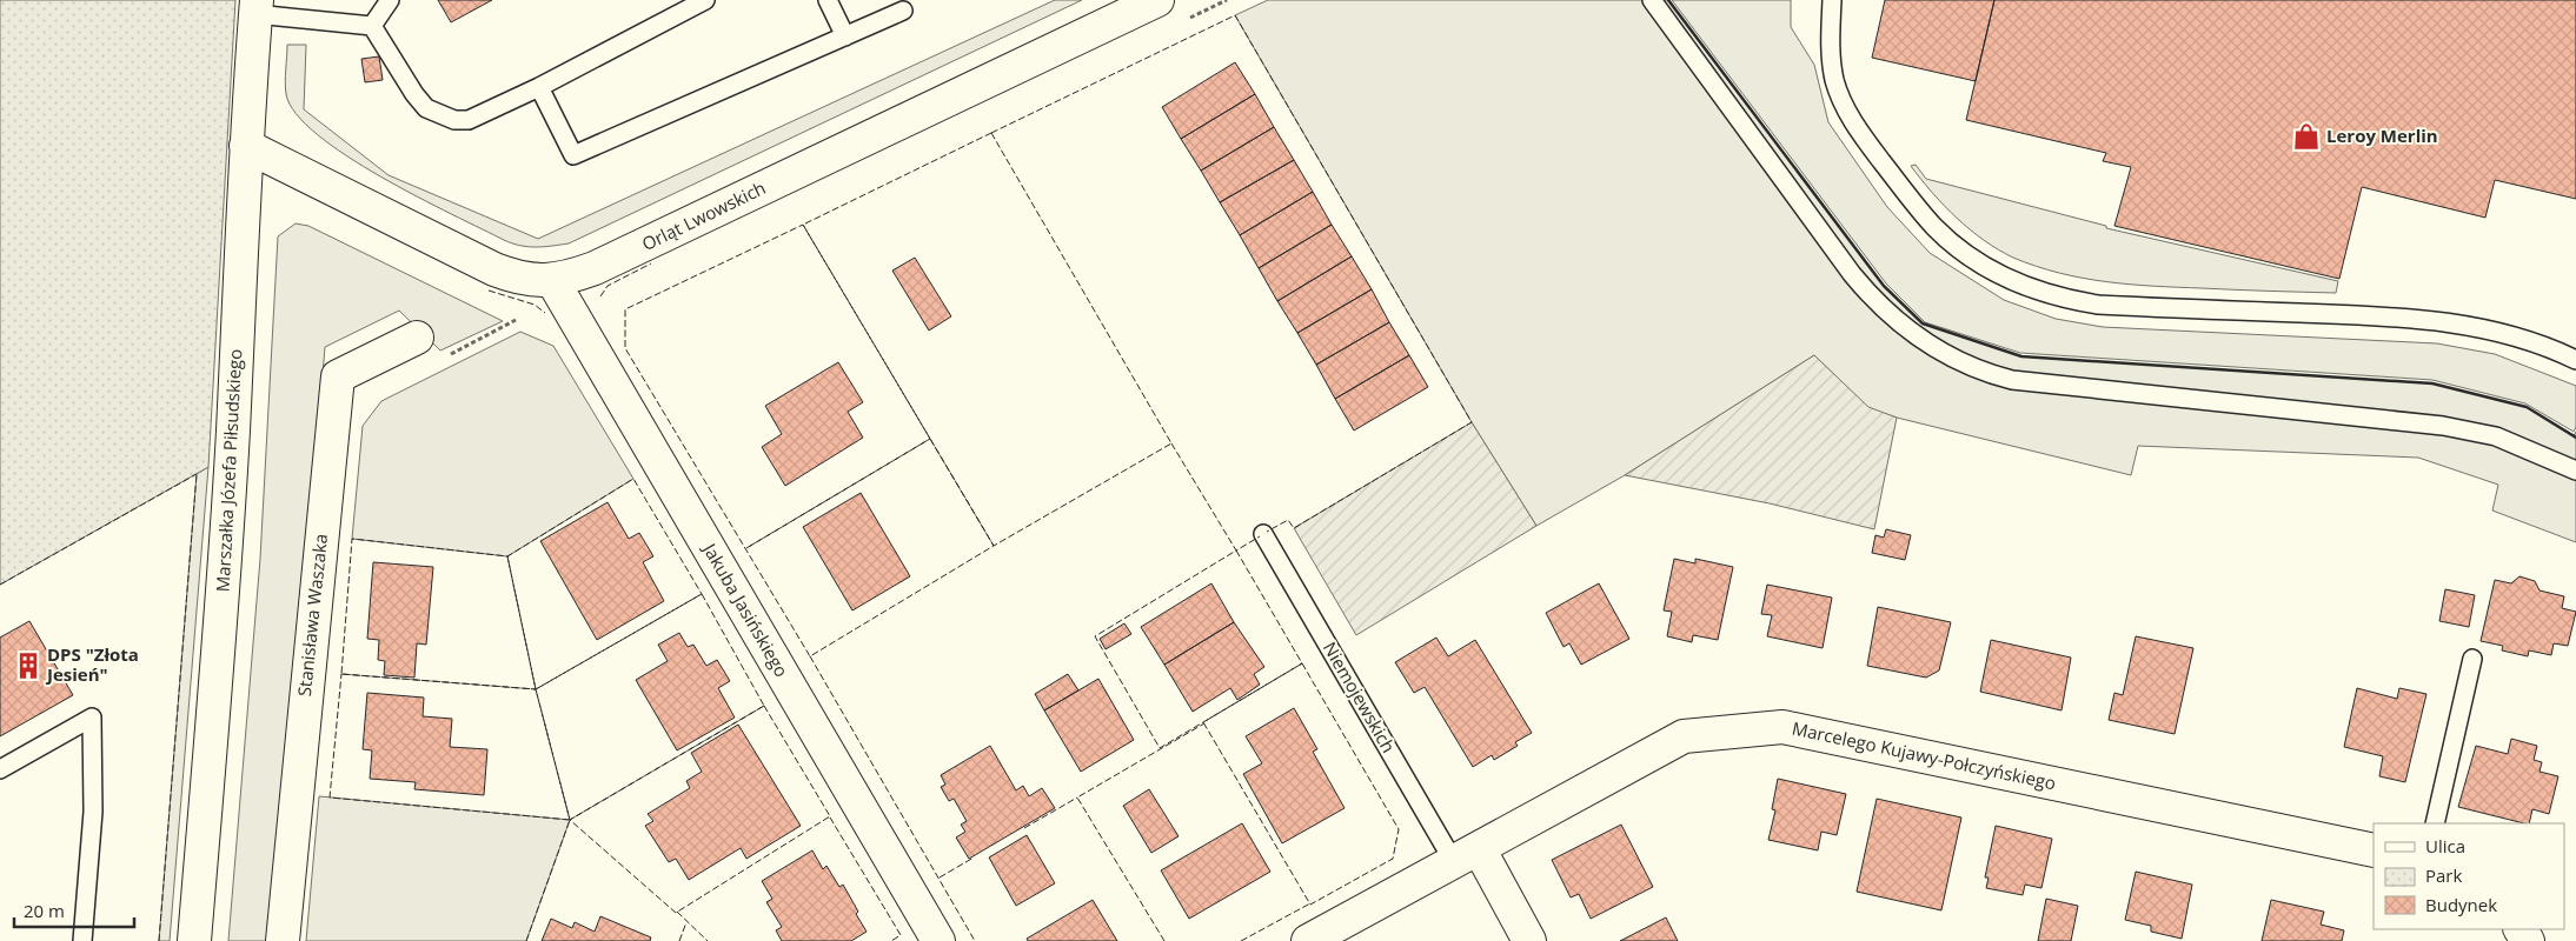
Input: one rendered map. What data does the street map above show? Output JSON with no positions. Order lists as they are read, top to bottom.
{
  "streets": {
    "street": [
      "Orląt Lwowskich",
      "Marszałka Józefa Piłsudskiego",
      "Jakuba Jasińskiego",
      "Stanisława Waszaka",
      "Niemojewskich",
      "Marcelego Kujawy-Połczyńskiego"
    ]
  },
  "crossings": [
    ["Orląt Lwowskich", "Marszałka Józefa Piłsudskiego"],
    ["Orląt Lwowskich", "Jakuba Jasińskiego"],
    ["Niemojewskich", "Marcelego Kujawy-Połczyńskiego"]
  ],
  "places": {
    "shop": ["Leroy Merlin"],
    "building": ["DPS \"Złota Jesień\""]
  },
  "legend": ["Ulica", "Park", "Budynek"],
  "scale_bar": "20 m"
}
